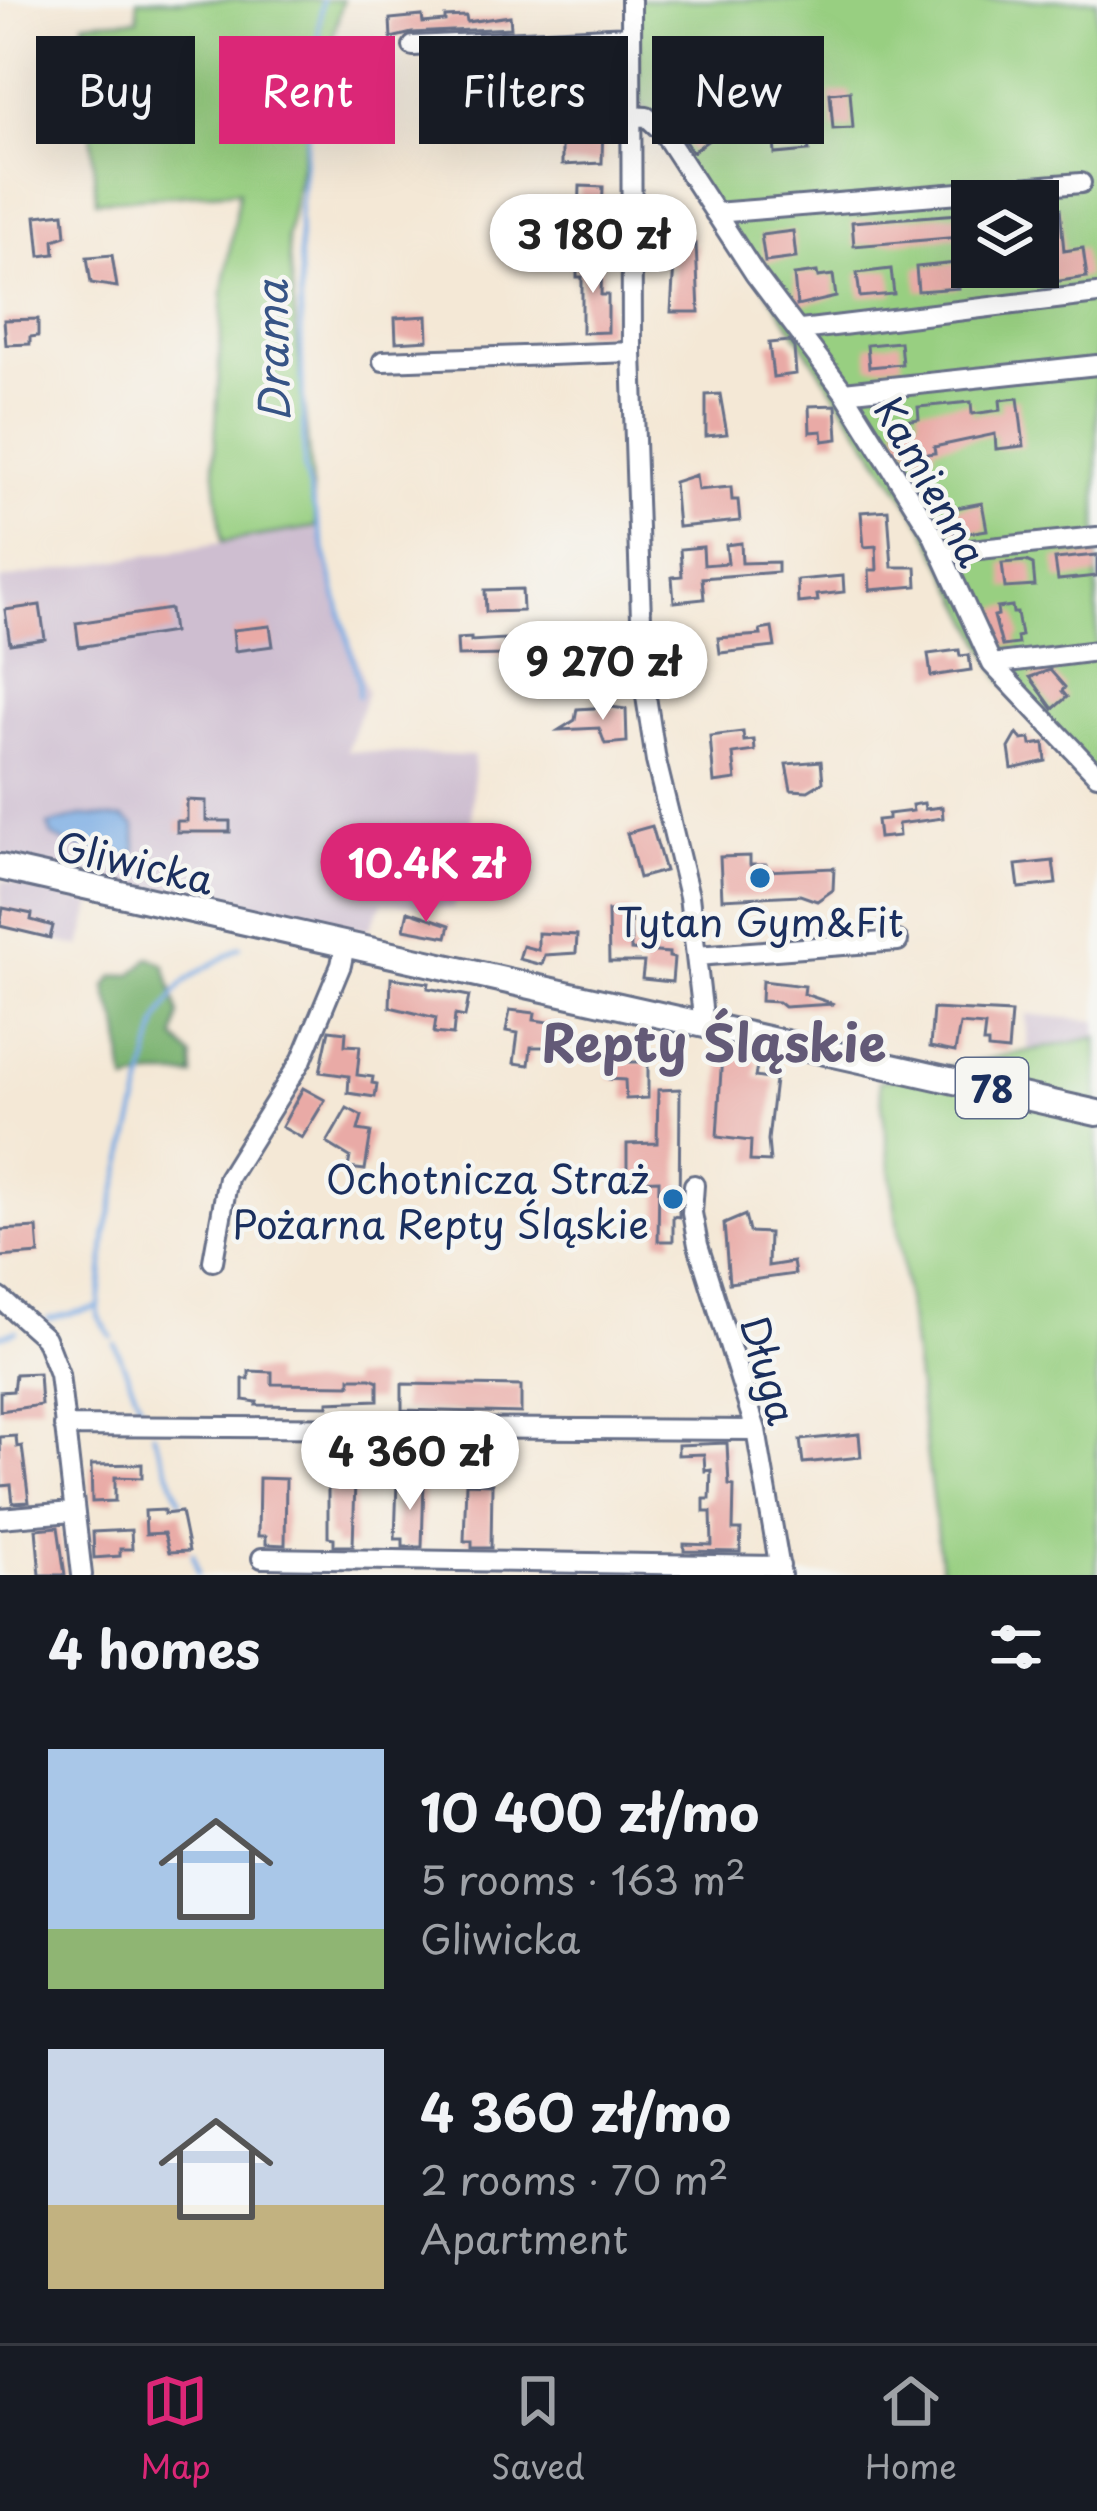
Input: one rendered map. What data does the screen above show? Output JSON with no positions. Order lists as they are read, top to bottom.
{
  "streets": {
    "main road": ["Gliwicka", "78"],
    "street": ["Kamienna", "Długa"]
  },
  "districts": ["Repty Śląskie"],
  "water": ["Drama"],
  "places": ["Tytan Gym&Fit", "Ochotnicza Straż Pożarna Repty Śląskie"],
  "page": {
    "chip": [
      "Buy",
      "Rent",
      "Filters",
      "New"
    ],
    "price": [
      "3 180 zł",
      "9 270 zł",
      "10.4K zł",
      "4 360 zł"
    ],
    "heading": "4 homes",
    "list": [
      {
        "name": "10 400 zł/mo",
        "note": "5 rooms · 163 m² · Gliwicka"
      },
      {
        "name": "4 360 zł/mo",
        "note": "2 rooms · 70 m² · Apartment"
      }
    ],
    "tabs": ["Map", "Saved", "Home"]
  }
}
